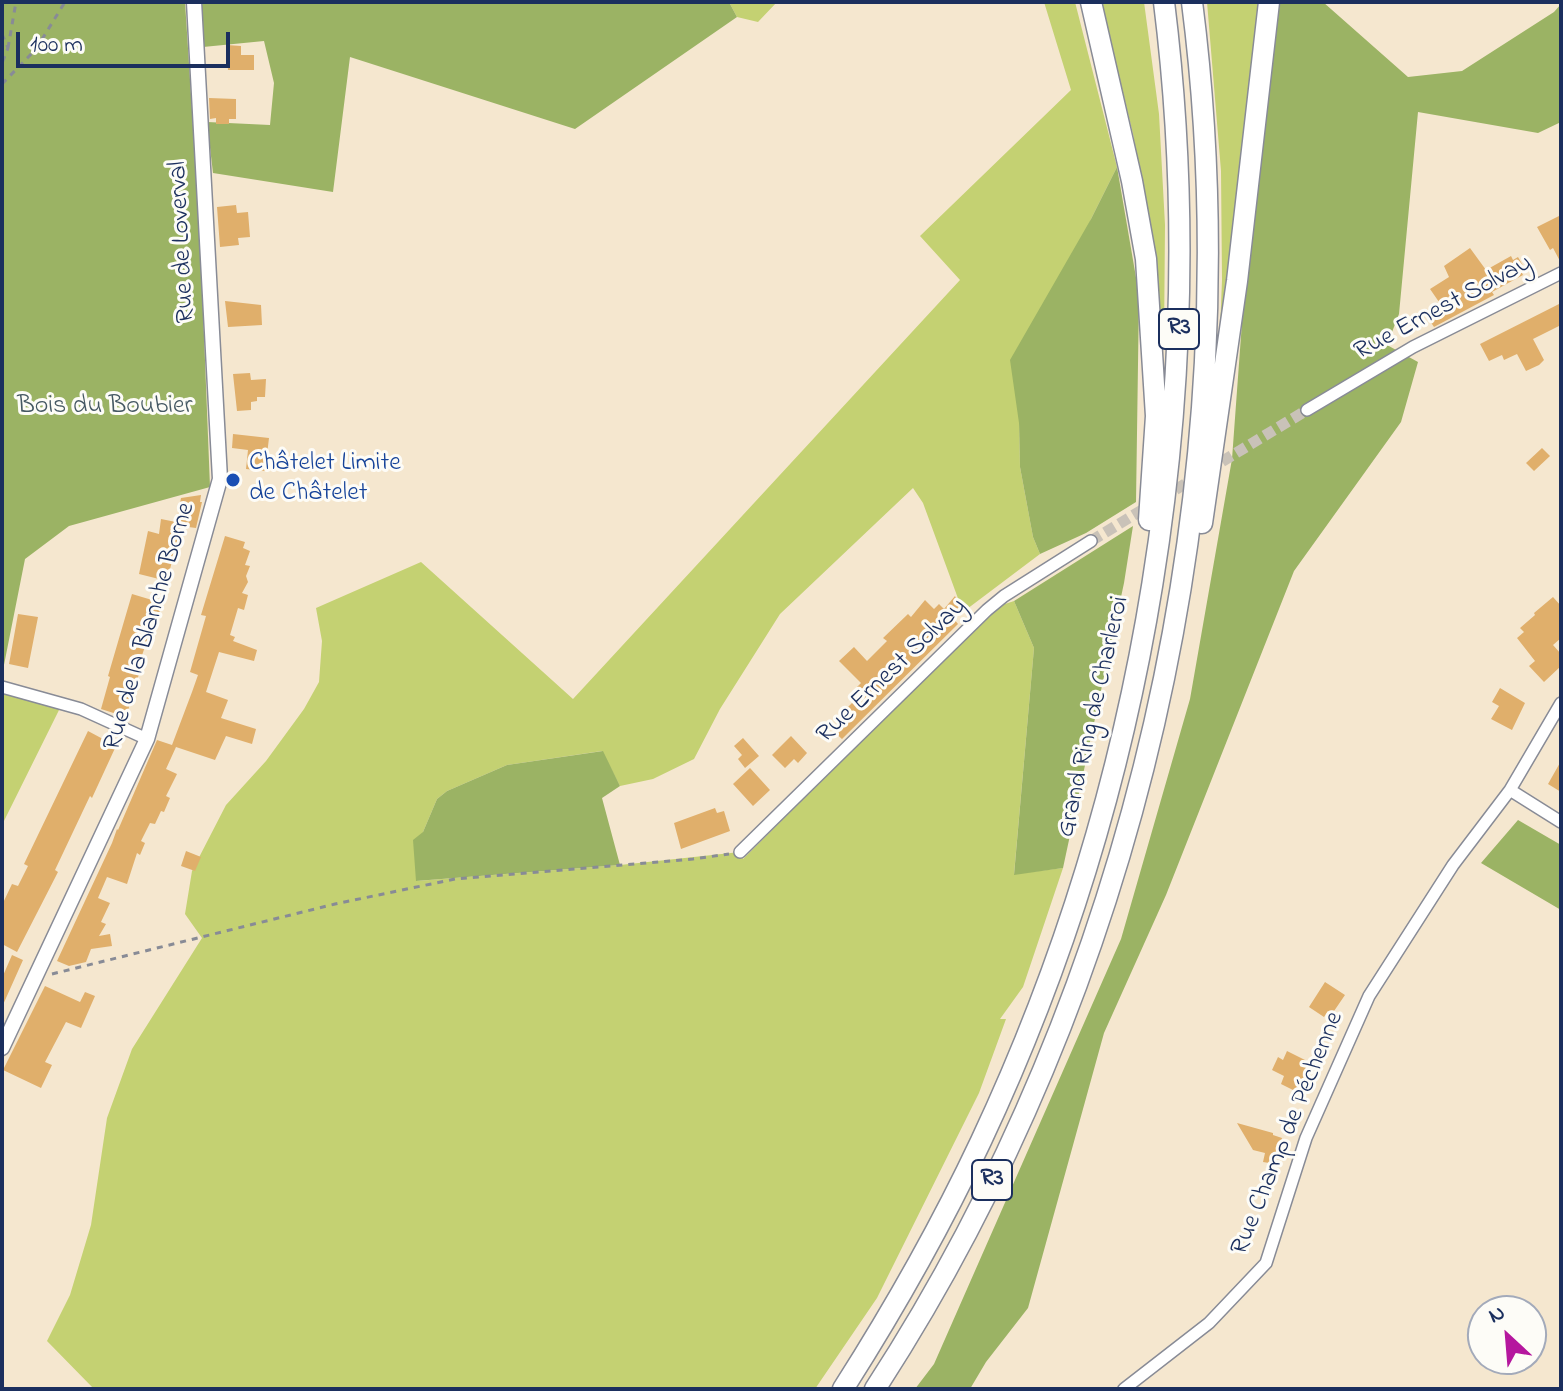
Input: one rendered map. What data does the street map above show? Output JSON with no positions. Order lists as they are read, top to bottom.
{
  "streets": {
    "highway": ["R3", "Grand Ring de Charleroi"],
    "street": [
      "Rue de Loverval",
      "Rue Ernest Solvay",
      "Rue de la Blanche Borne",
      "Rue Champ de Péchenne"
    ]
  },
  "crossings": [
    ["Rue de Loverval", "Rue de la Blanche Borne"]
  ],
  "parks": ["Bois du Boubier"],
  "places": ["Châtelet Limite de Châtelet"],
  "scale_bar": "100 m",
  "north": "top left"
}
